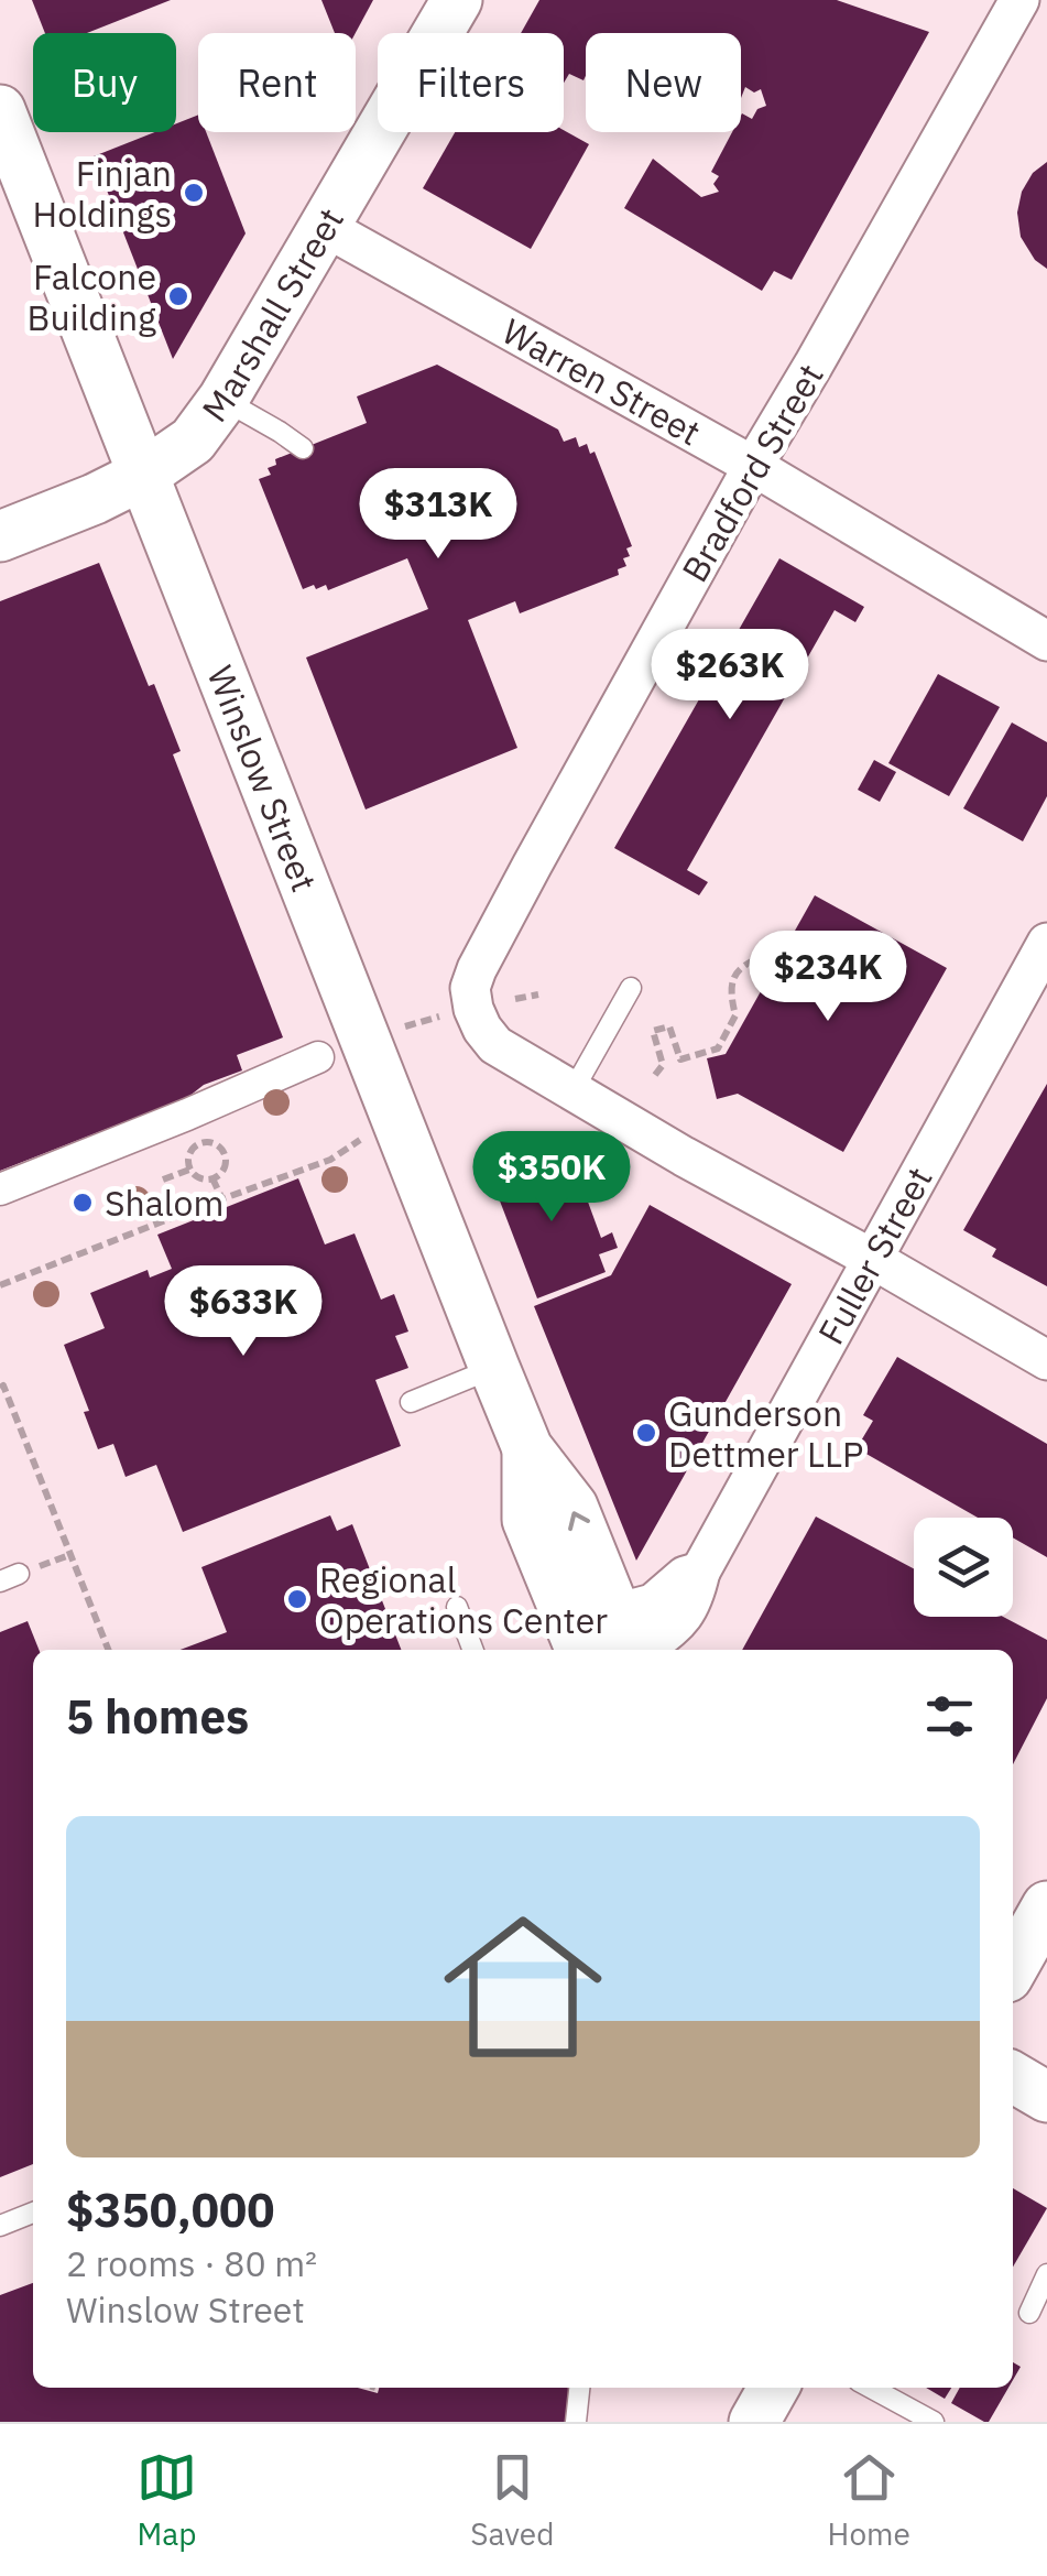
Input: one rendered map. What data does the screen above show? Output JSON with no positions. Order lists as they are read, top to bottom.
{
  "streets": {
    "street": [
      "Marshall Street",
      "Warren Street",
      "Bradford Street",
      "Winslow Street",
      "Fuller Street"
    ]
  },
  "crossings": [
    ["Marshall Street", "Warren Street"],
    ["Marshall Street", "Winslow Street"],
    ["Warren Street", "Bradford Street"],
    ["Winslow Street", "Fuller Street"]
  ],
  "places": [
    "Finjan Holdings",
    "Falcone Building",
    "Shalom",
    "Gunderson Dettmer LLP",
    "Regional Operations Center"
  ],
  "page": {
    "chip": [
      "Buy",
      "Rent",
      "Filters",
      "New"
    ],
    "price": [
      "$313K",
      "$263K",
      "$234K",
      "$350K",
      "$633K"
    ],
    "heading": "5 homes",
    "list": [
      {
        "name": "$350,000",
        "note": "2 rooms · 80 m² · Winslow Street"
      }
    ],
    "tabs": ["Map", "Saved", "Home"]
  }
}
